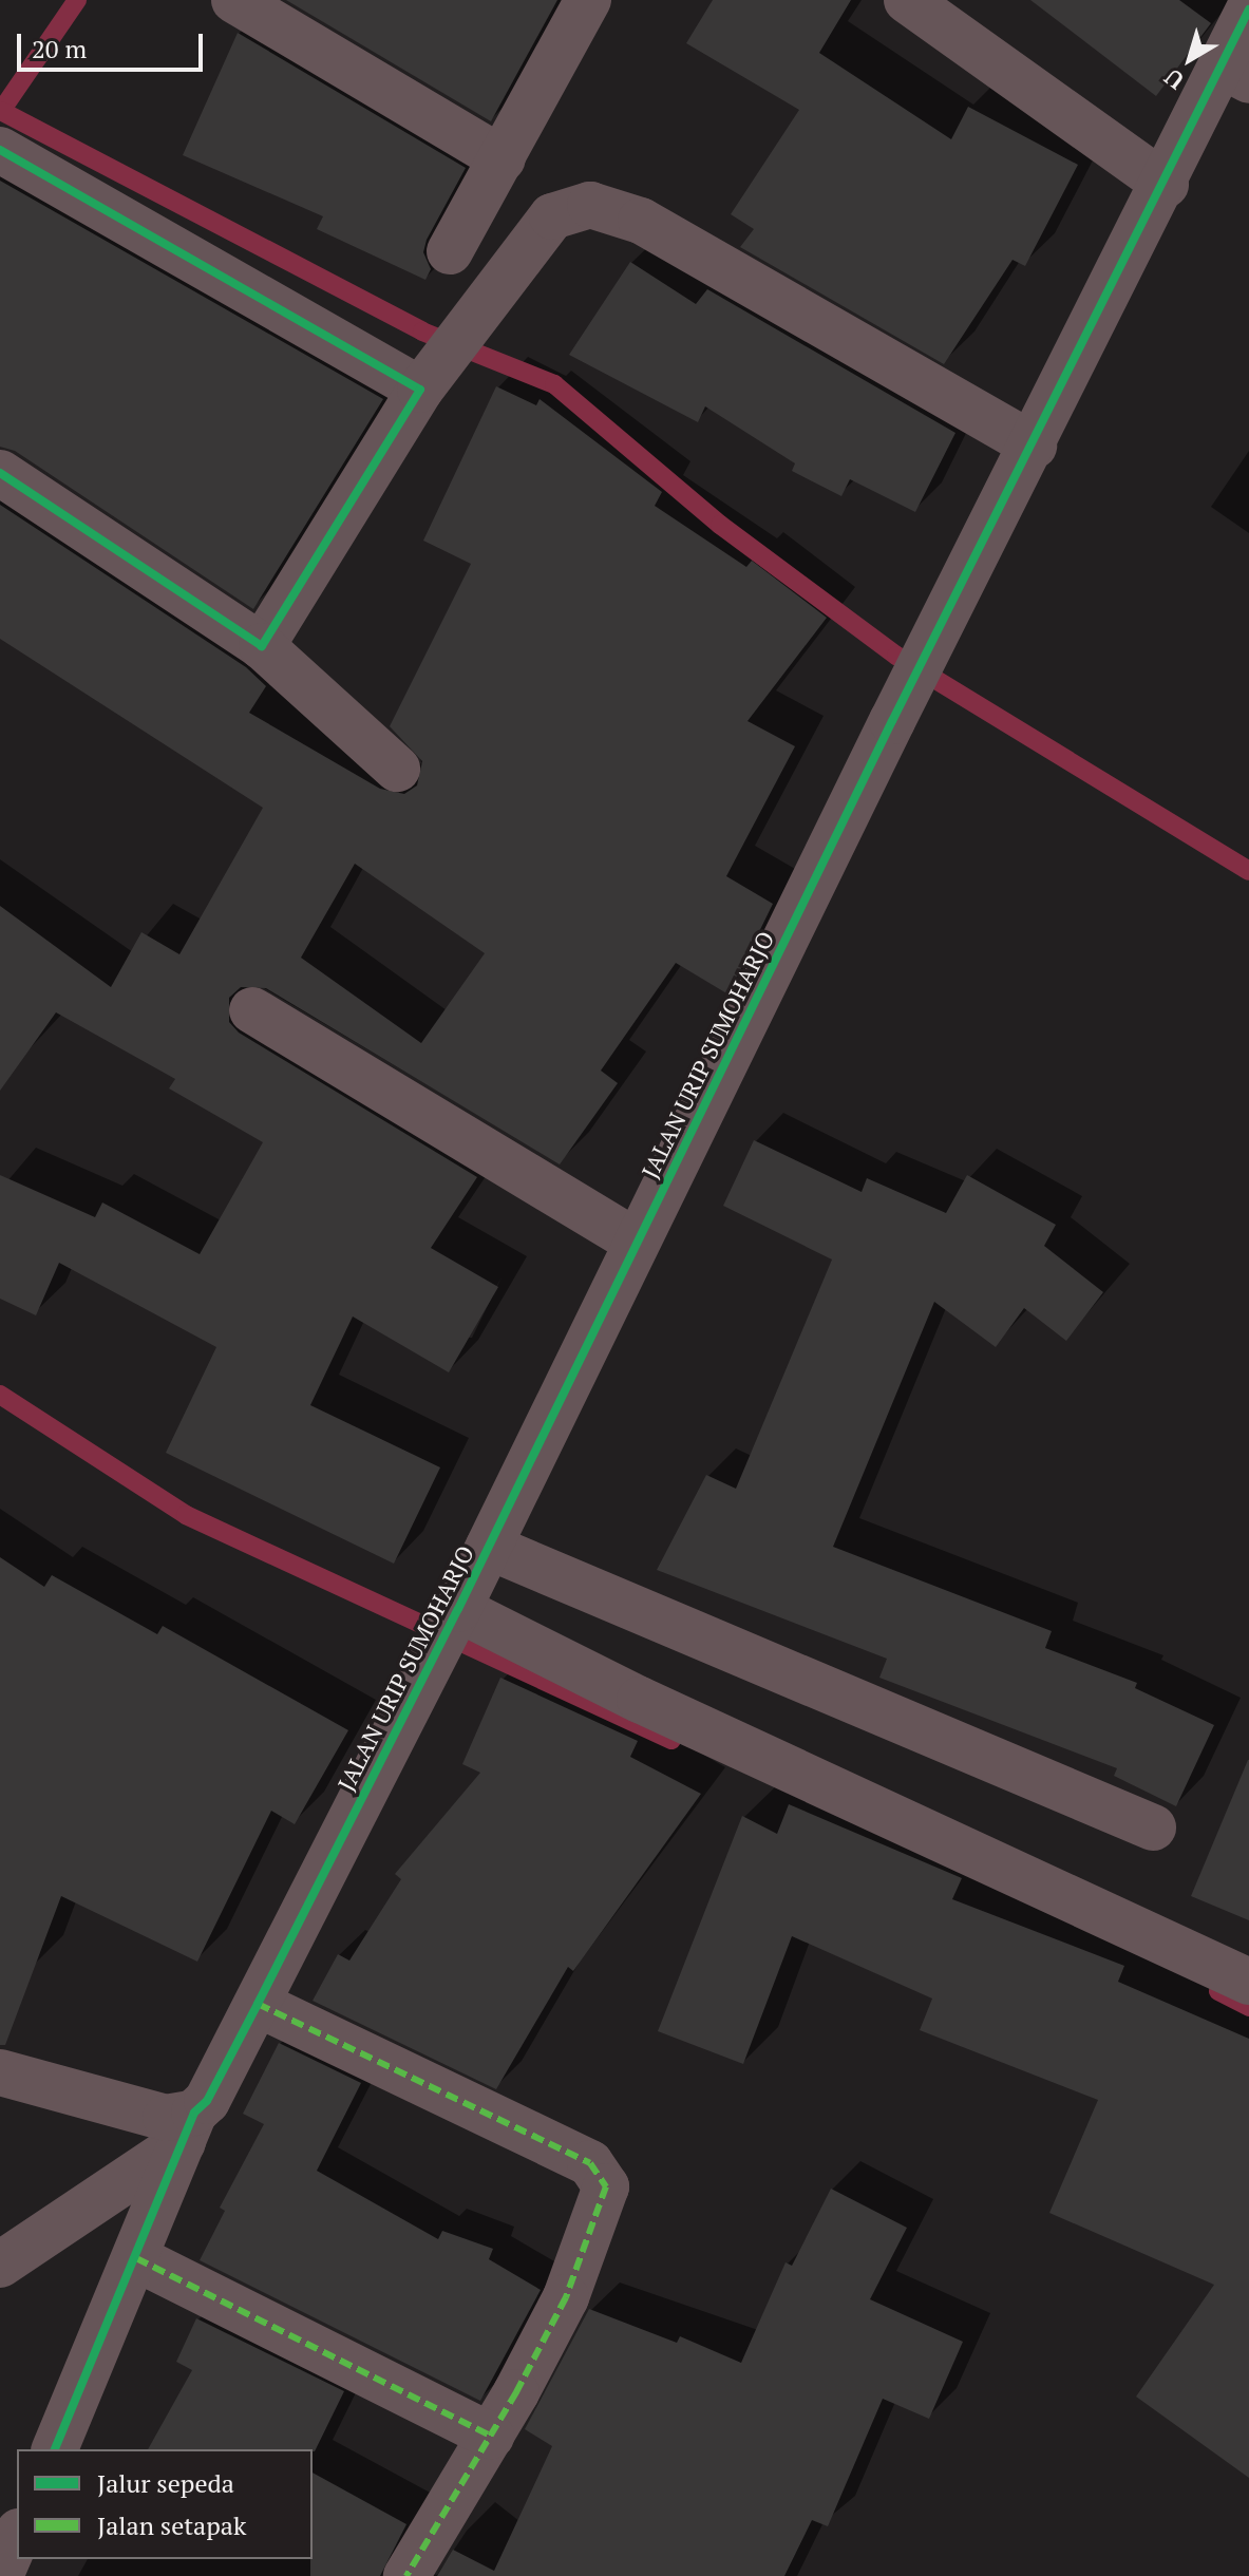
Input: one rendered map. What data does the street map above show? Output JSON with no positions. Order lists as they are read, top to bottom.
{
  "streets": {
    "street": ["JALAN URIP SUMOHARJO"]
  },
  "legend": ["Jalur sepeda", "Jalan setapak"],
  "scale_bar": "20 m",
  "north": "bottom left"
}
